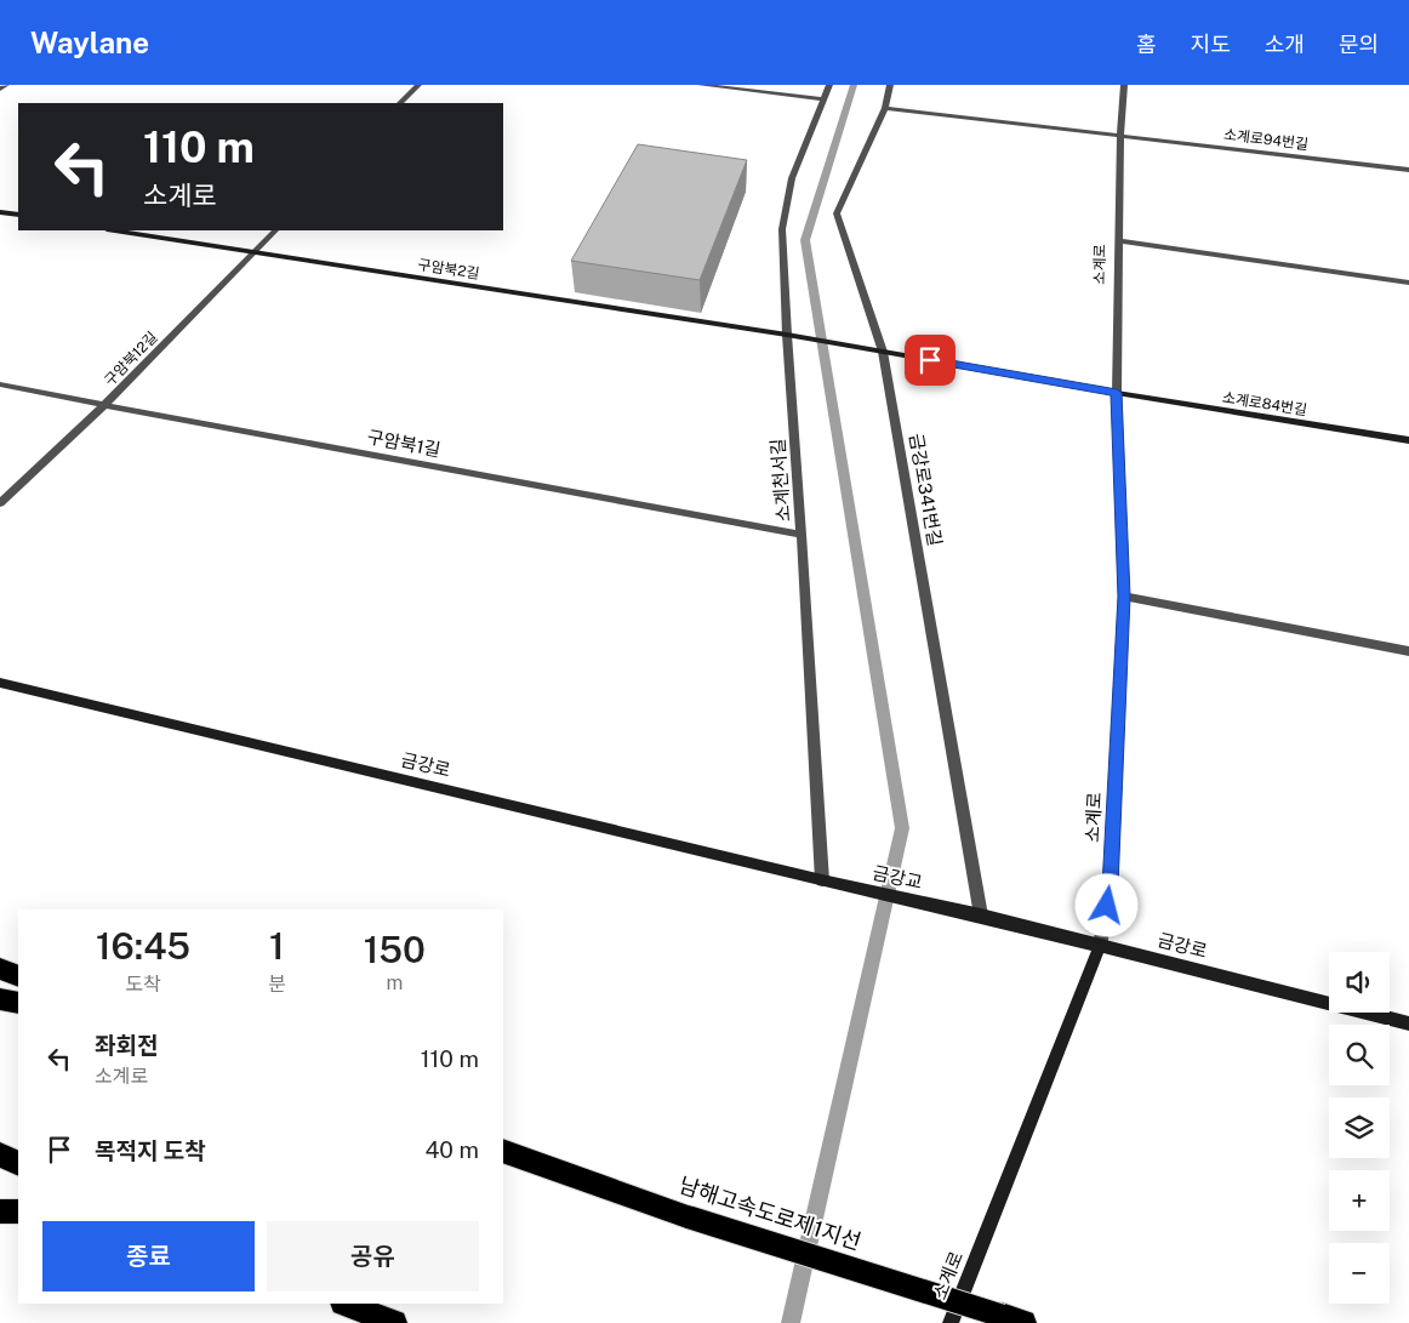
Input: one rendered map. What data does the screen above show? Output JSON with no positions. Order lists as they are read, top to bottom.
{
  "streets": {
    "highway": ["남해고속도로제1지선"],
    "main road": [
      "소계로",
      "구암북2길",
      "소계로84번길",
      "금강로",
      "금강교"
    ],
    "street": [
      "소계로94번길",
      "구암북12길",
      "구암북1길",
      "소계천서길",
      "금강로341번길"
    ]
  },
  "crossings": [
    ["소계로94번길", "소계로"],
    ["소계로", "소계로84번길"],
    ["소계로", "금강로"],
    ["구암북2길", "구암북12길"],
    ["구암북2길", "소계천서길"],
    ["구암북2길", "금강로341번길"],
    ["구암북12길", "구암북1길"],
    ["구암북1길", "소계천서길"],
    ["소계천서길", "금강로"],
    ["금강로341번길", "금강로"],
    ["금강로", "금강교"]
  ],
  "page": {
    "header": "Waylane",
    "nav": [
      "홈",
      "지도",
      "소개",
      "문의"
    ],
    "turn": ["110 m", "소계로"],
    "eta": [
      "16:45",
      "도착",
      "1",
      "분",
      "150",
      "m"
    ],
    "map_buttons": ["+", "−"],
    "list": [
      {
        "name": "좌회전",
        "note": "소계로",
        "value": "110 m"
      },
      {
        "name": "목적지 도착",
        "value": "40 m"
      }
    ],
    "buttons": ["종료", "공유"]
  }
}
